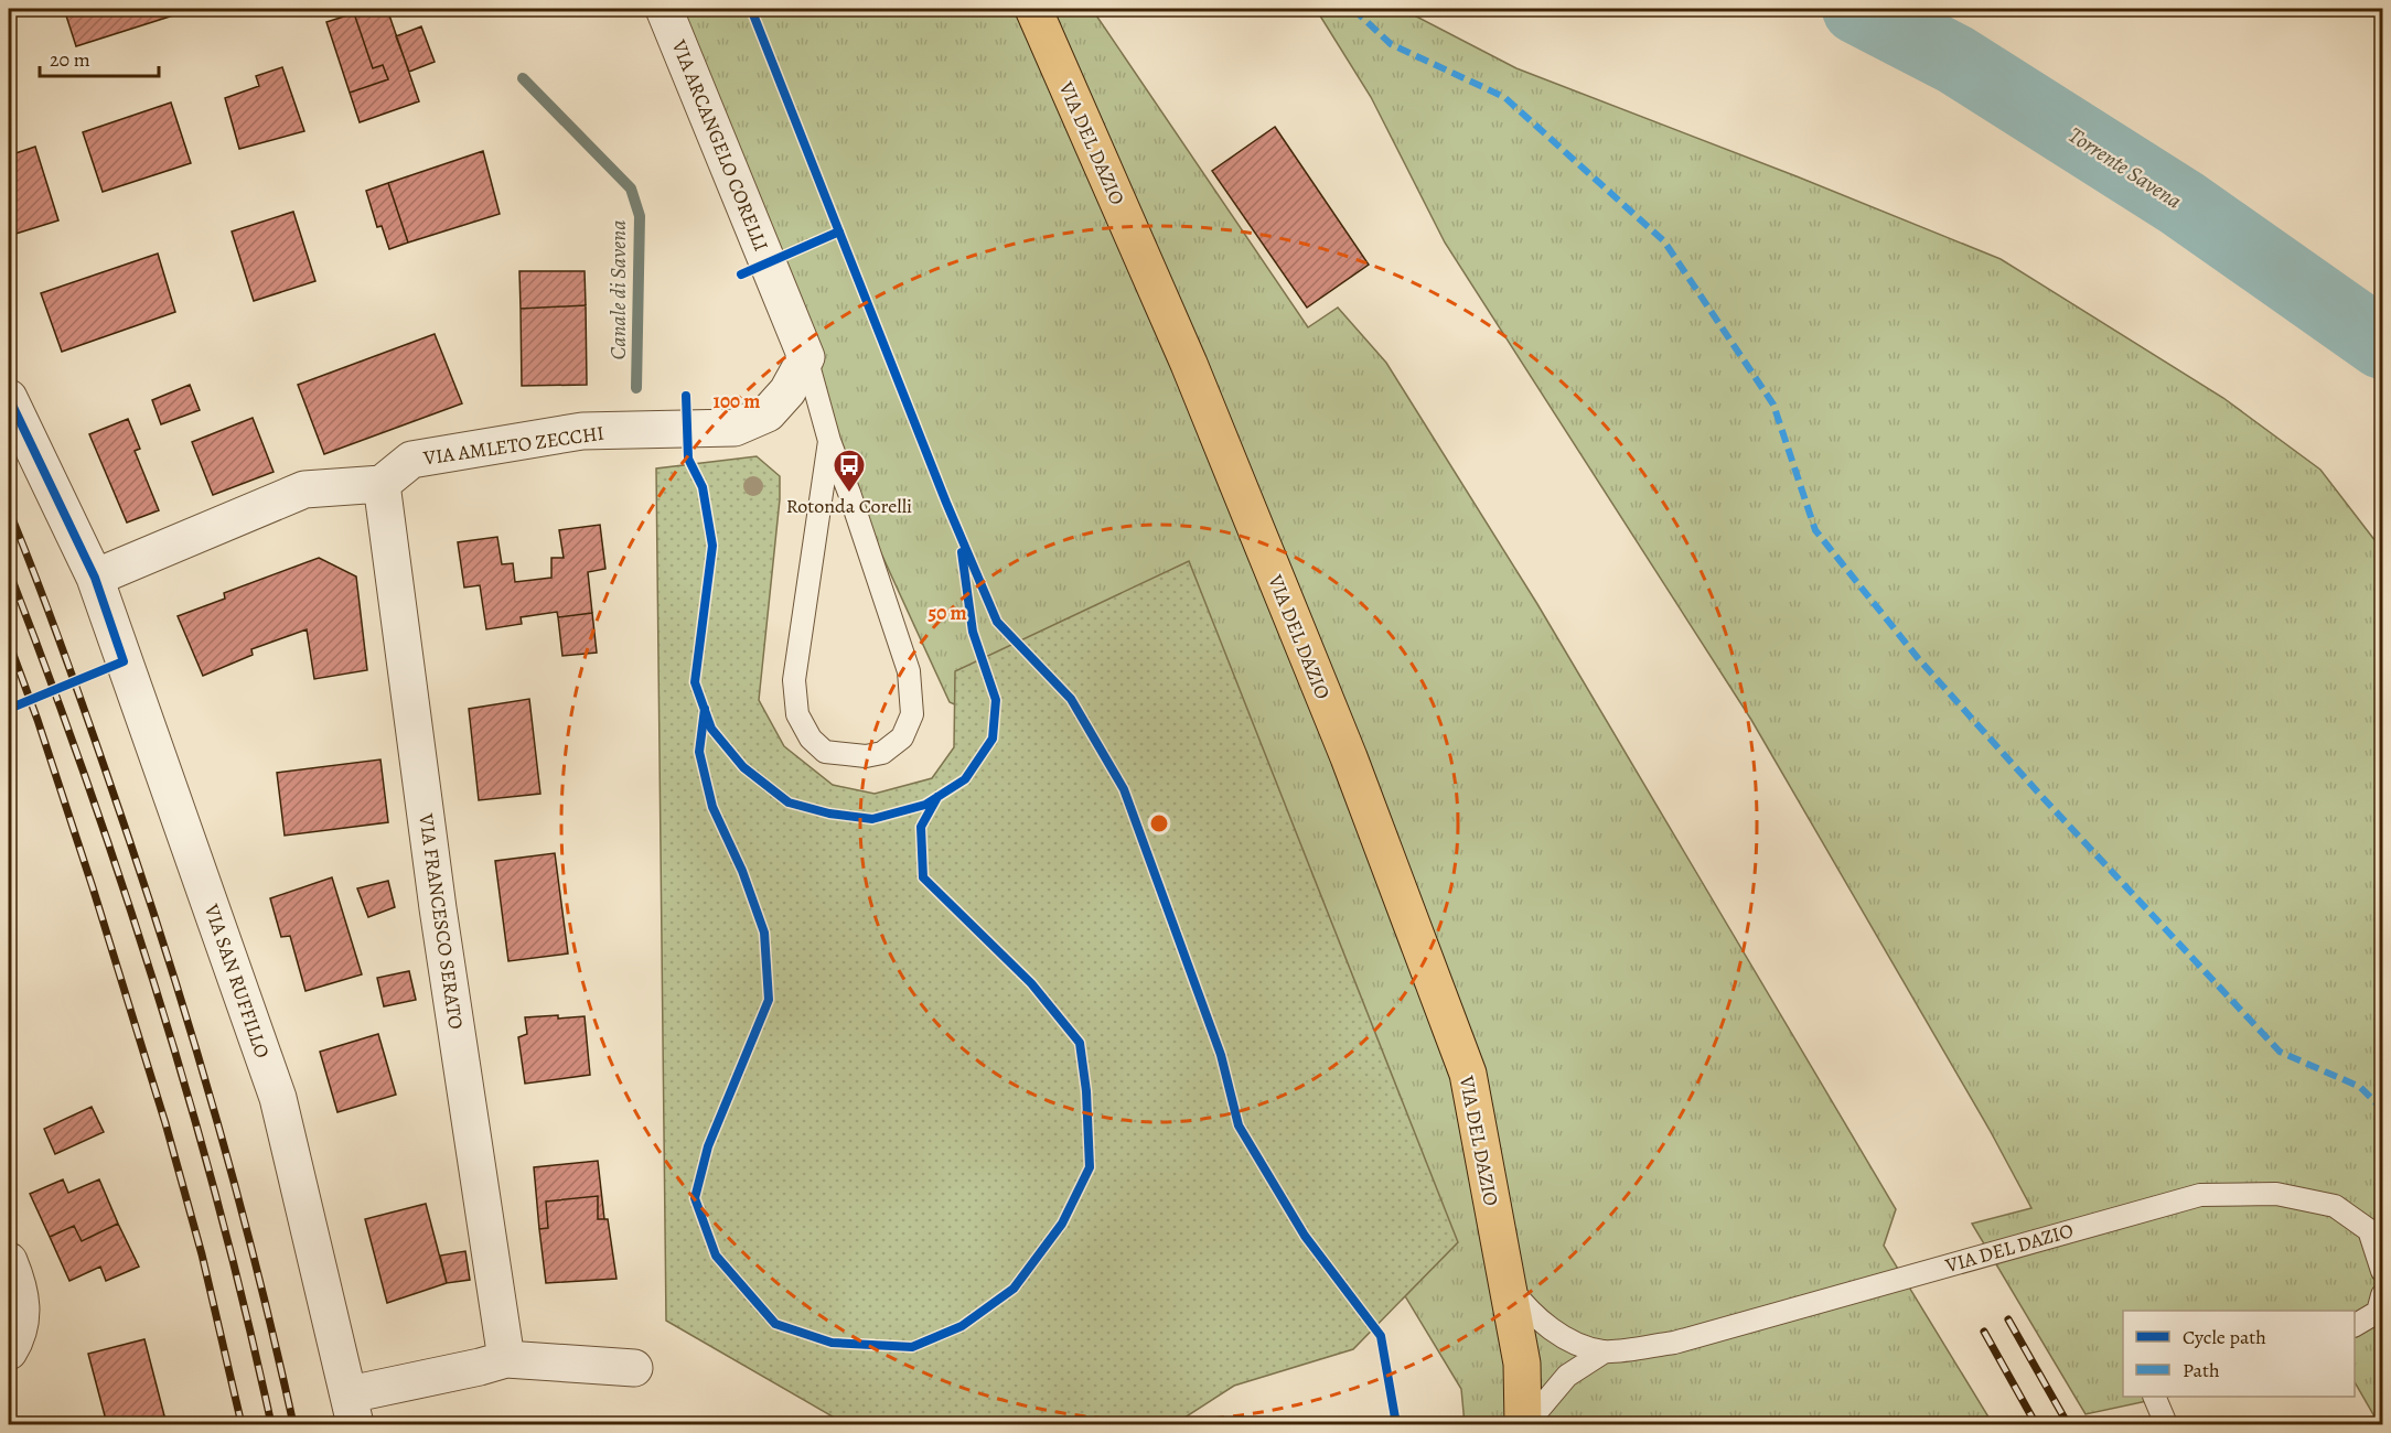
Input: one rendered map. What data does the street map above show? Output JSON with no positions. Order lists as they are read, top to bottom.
{
  "streets": {
    "main road": ["VIA DEL DAZIO"],
    "street": [
      "VIA ARCANGELO CORELLI",
      "VIA AMLETO ZECCHI",
      "VIA FRANCESCO SERATO",
      "VIA SAN RUFFILLO"
    ]
  },
  "crossings": [
    ["VIA ARCANGELO CORELLI", "VIA AMLETO ZECCHI"],
    ["VIA AMLETO ZECCHI", "VIA FRANCESCO SERATO"],
    ["VIA FRANCESCO SERATO", "VIA SAN RUFFILLO"]
  ],
  "water": ["Torrente Savena", "Canale di Savena"],
  "places": {
    "bus stop": ["Rotonda Corelli"]
  },
  "legend": ["Cycle path", "Path"],
  "scale_bar": "20 m",
  "rings": ["100 m", "50 m"]
}
